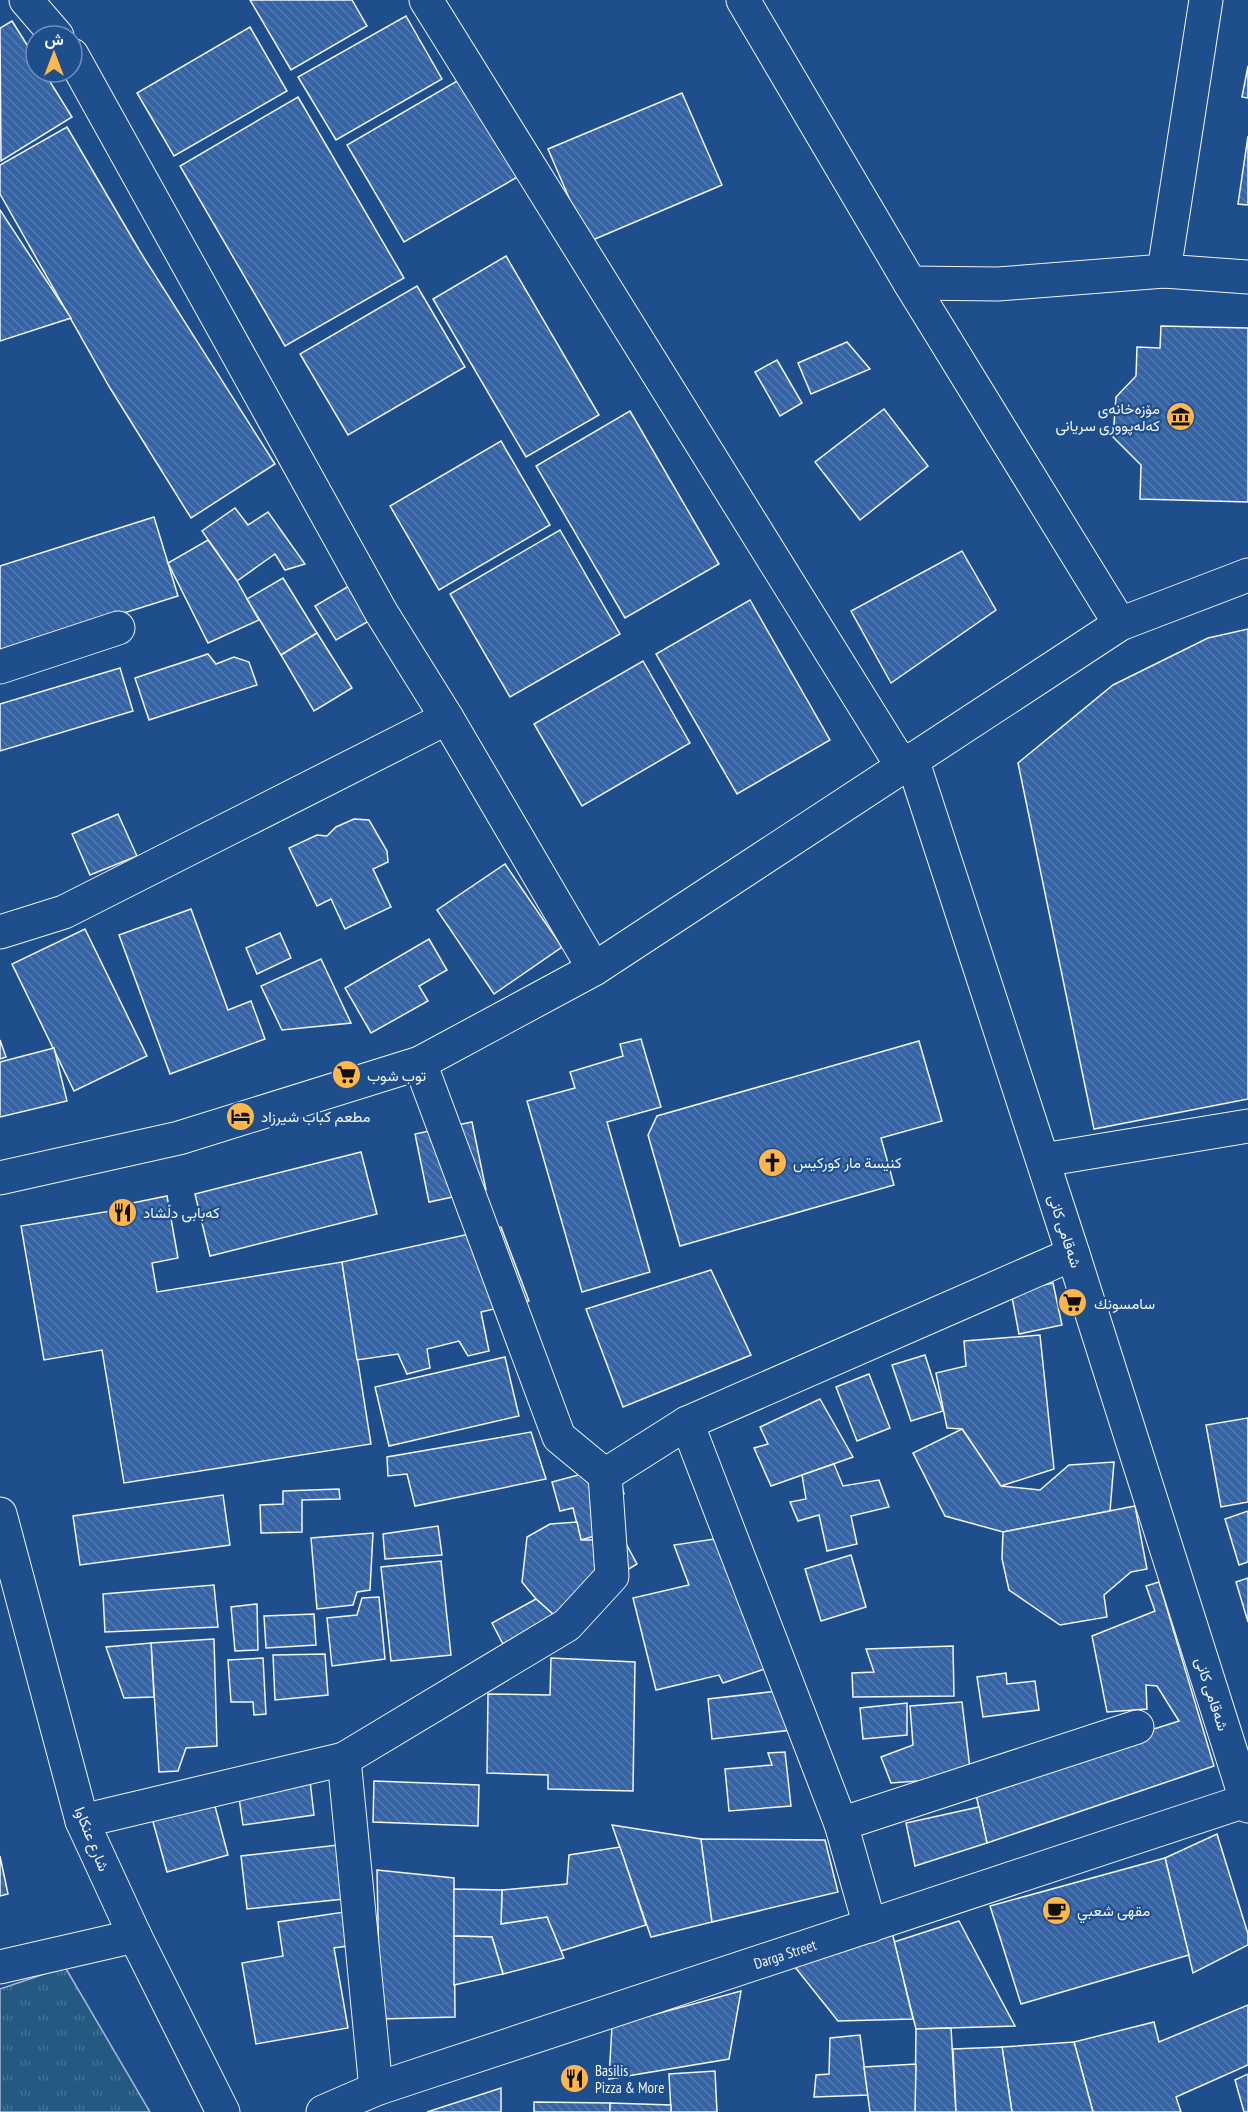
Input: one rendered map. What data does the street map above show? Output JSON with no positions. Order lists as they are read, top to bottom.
{
  "streets": {
    "street": ["شەقامی کانی", "شارع عنكاوا", "Darga Street"]
  },
  "crossings": [
    ["شەقامی کانی", "Darga Street"]
  ],
  "places": {
    "museum": ["مۆزەخانەی کەلەپووری سریانی"],
    "supermarket": ["توب شوب", "سامسونك"],
    "hotel": ["مطعم كباب شيرزاد"],
    "church": ["كنيسة مار كوركيس"],
    "restaurant": ["کەبابی دڵشاد", "Basilis Pizza & More"],
    "cafe": ["مقهى شعبي"]
  },
  "north": "top"
}
